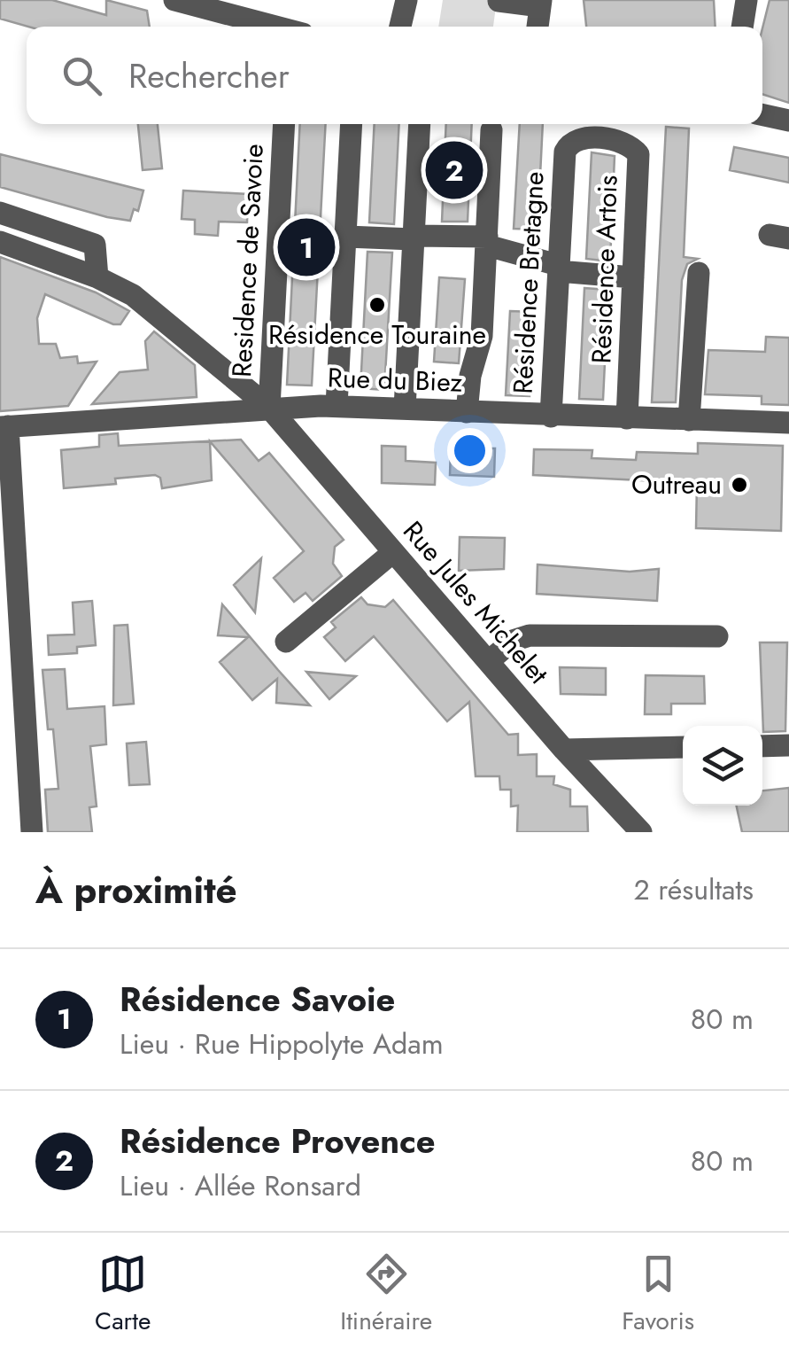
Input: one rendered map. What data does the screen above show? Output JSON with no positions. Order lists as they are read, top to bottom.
{
  "streets": {
    "street": [
      "Residence de Savoie",
      "Résidence Artois",
      "Résidence Bretagne",
      "Rue du Biez",
      "Rue Jules Michelet"
    ]
  },
  "crossings": [
    ["Residence de Savoie", "Rue du Biez"],
    ["Residence de Savoie", "Rue Jules Michelet"],
    ["Résidence Artois", "Résidence Bretagne"],
    ["Résidence Artois", "Rue du Biez"],
    ["Résidence Bretagne", "Rue du Biez"],
    ["Rue du Biez", "Rue Jules Michelet"]
  ],
  "places": ["Résidence Touraine", "Outreau"],
  "page": {
    "search": "Rechercher",
    "pins": ["2", "1"],
    "heading": ["À proximité", "2 résultats"],
    "list": [
      {
        "mark": "1",
        "name": "Résidence Savoie",
        "note": "Lieu · Rue Hippolyte Adam",
        "value": "80 m"
      },
      {
        "mark": "2",
        "name": "Résidence Provence",
        "note": "Lieu · Allée Ronsard",
        "value": "80 m"
      }
    ],
    "nav": ["Carte", "Itinéraire", "Favoris"]
  }
}
